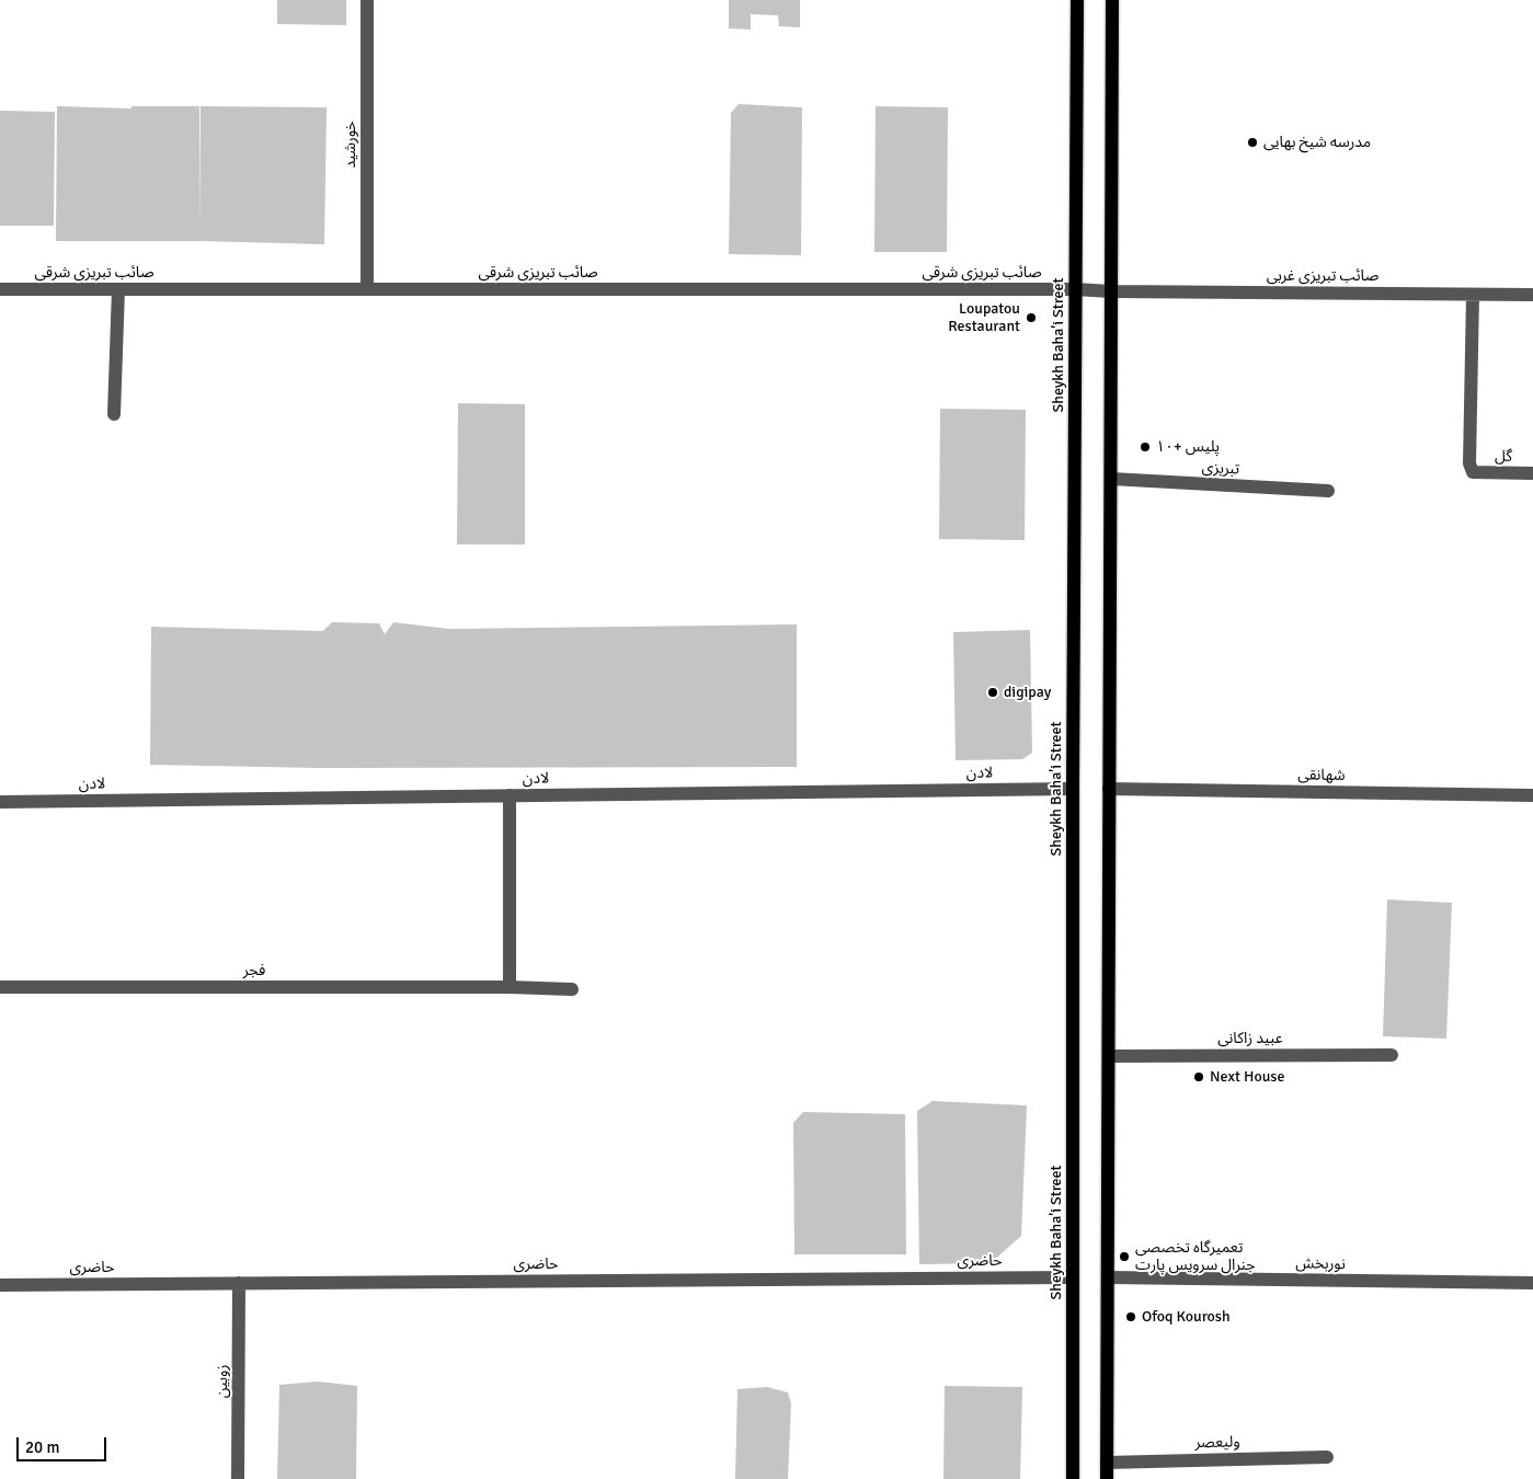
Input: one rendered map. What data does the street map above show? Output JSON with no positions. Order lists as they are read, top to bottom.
{
  "streets": {
    "main road": ["Sheykh Baha'i Street"],
    "street": [
      "خورشید",
      "صائب تبریزی شرقی",
      "صائب تبریزی غربی",
      "گل",
      "تبریزی",
      "لادن",
      "شهانقی",
      "فجر",
      "عبید زاکانی",
      "حاضری",
      "نوربخش",
      "زوبین",
      "ولیعصر"
    ]
  },
  "crossings": [
    ["خورشید", "صائب تبریزی شرقی"],
    ["صائب تبریزی شرقی", "صائب تبریزی غربی"],
    ["صائب تبریزی شرقی", "Sheykh Baha'i Street"],
    ["صائب تبریزی غربی", "گل"],
    ["Sheykh Baha'i Street", "لادن"],
    ["Sheykh Baha'i Street", "حاضری"],
    ["حاضری", "زوبین"]
  ],
  "places": [
    "مدرسه شیخ بهایی",
    "Loupatou Restaurant",
    "پلیس +۱۰",
    "digipay",
    "Next House",
    "تعمیرگاه تخصصی جنرال سرویس پارت",
    "Ofoq Kourosh"
  ],
  "scale_bar": "20 m"
}
